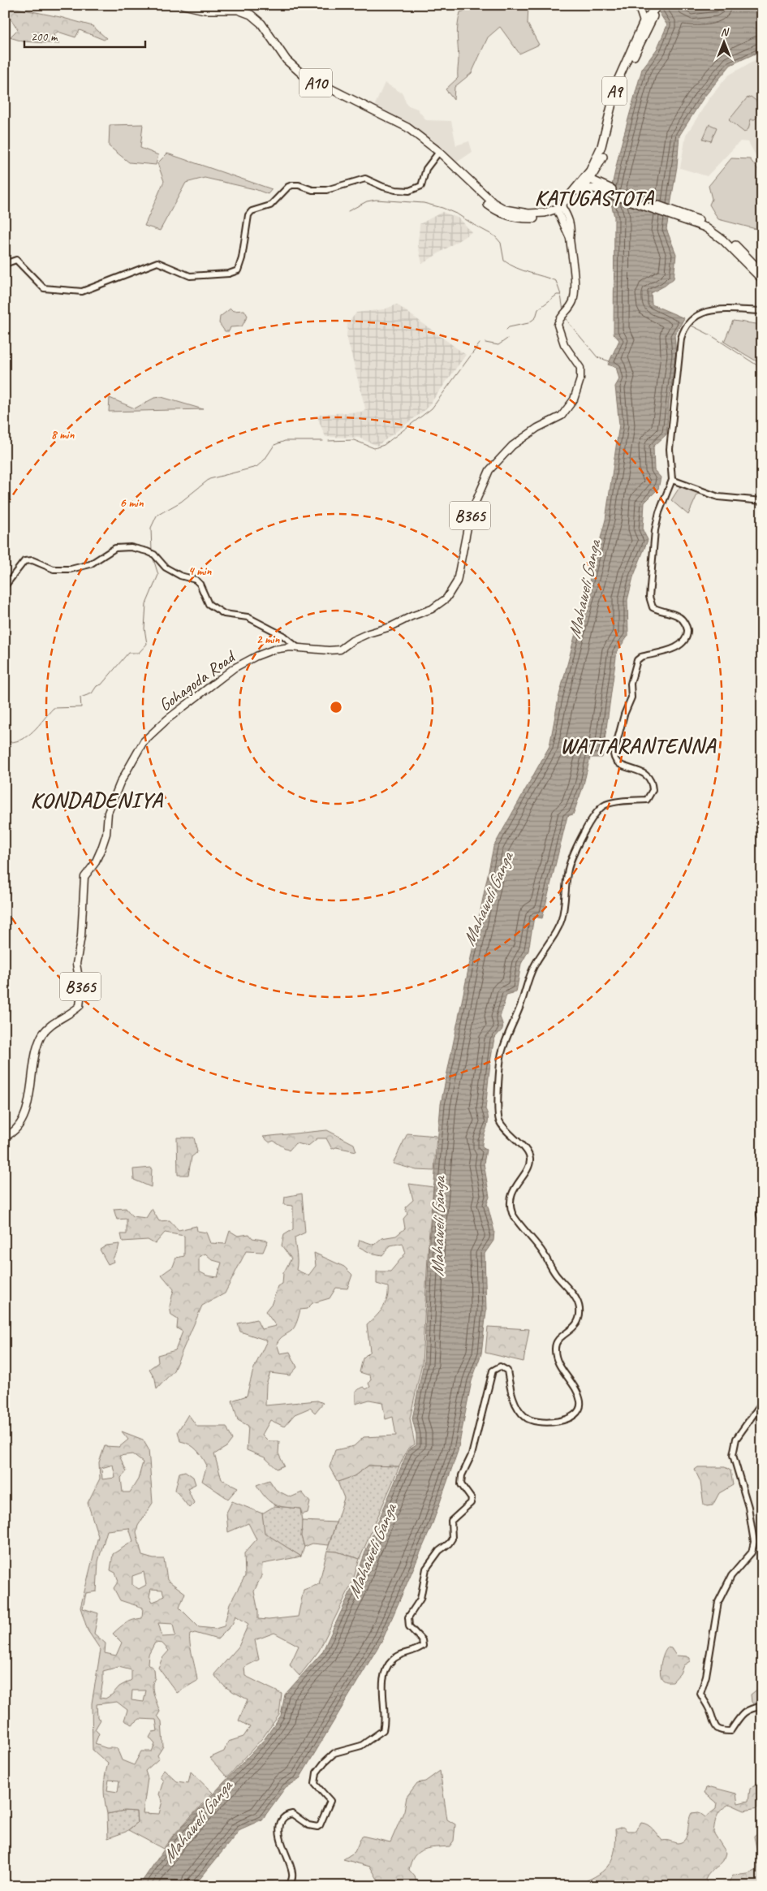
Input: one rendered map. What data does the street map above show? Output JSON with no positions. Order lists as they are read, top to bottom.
{
  "streets": {
    "highway": ["A10", "A9"],
    "main road": ["B365", "Gohagoda Road"]
  },
  "crossings": [
    ["A10", "Gohagoda Road"]
  ],
  "districts": ["KATUGASTOTA", "WATTARANTENNA", "KONDADENIYA"],
  "water": ["Mahaweli Ganga"],
  "scale_bar": "200 m",
  "north": "top",
  "rings": [
    "8 min",
    "6 min",
    "4 min",
    "2 min"
  ]
}
